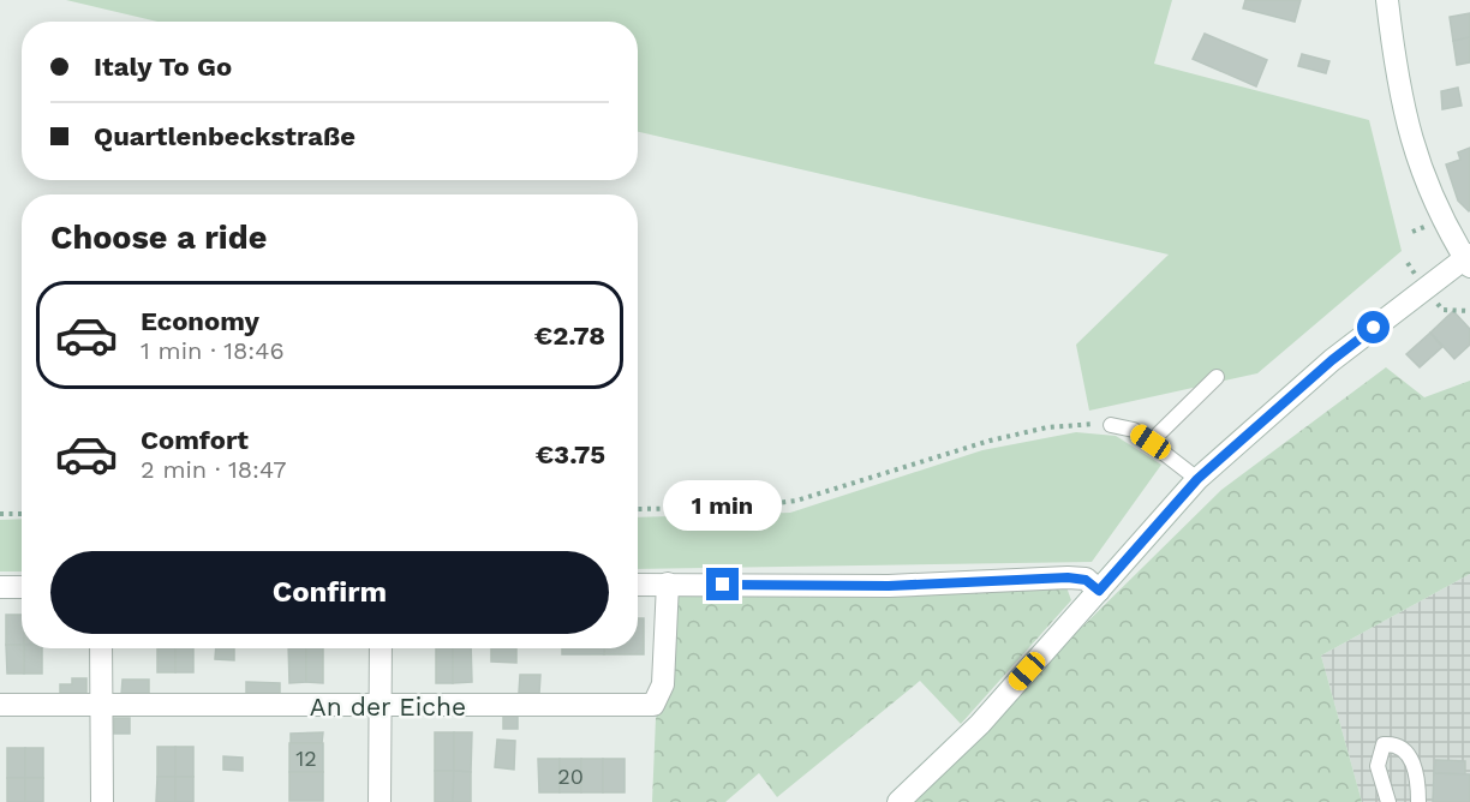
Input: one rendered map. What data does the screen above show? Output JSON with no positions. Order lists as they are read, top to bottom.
{
  "streets": {
    "street": ["An der Eiche"]
  },
  "house_numbers": ["12", "20"],
  "page": {
    "banner": ["Italy To Go", "Quartlenbeckstraße"],
    "heading": "Choose a ride",
    "list": [
      {
        "name": "Economy",
        "note": "1 min · 18:46",
        "value": "€2.78"
      },
      {
        "name": "Comfort",
        "note": "2 min · 18:47",
        "value": "€3.75"
      }
    ],
    "bubble": "1 min",
    "buttons": "Confirm"
  }
}
